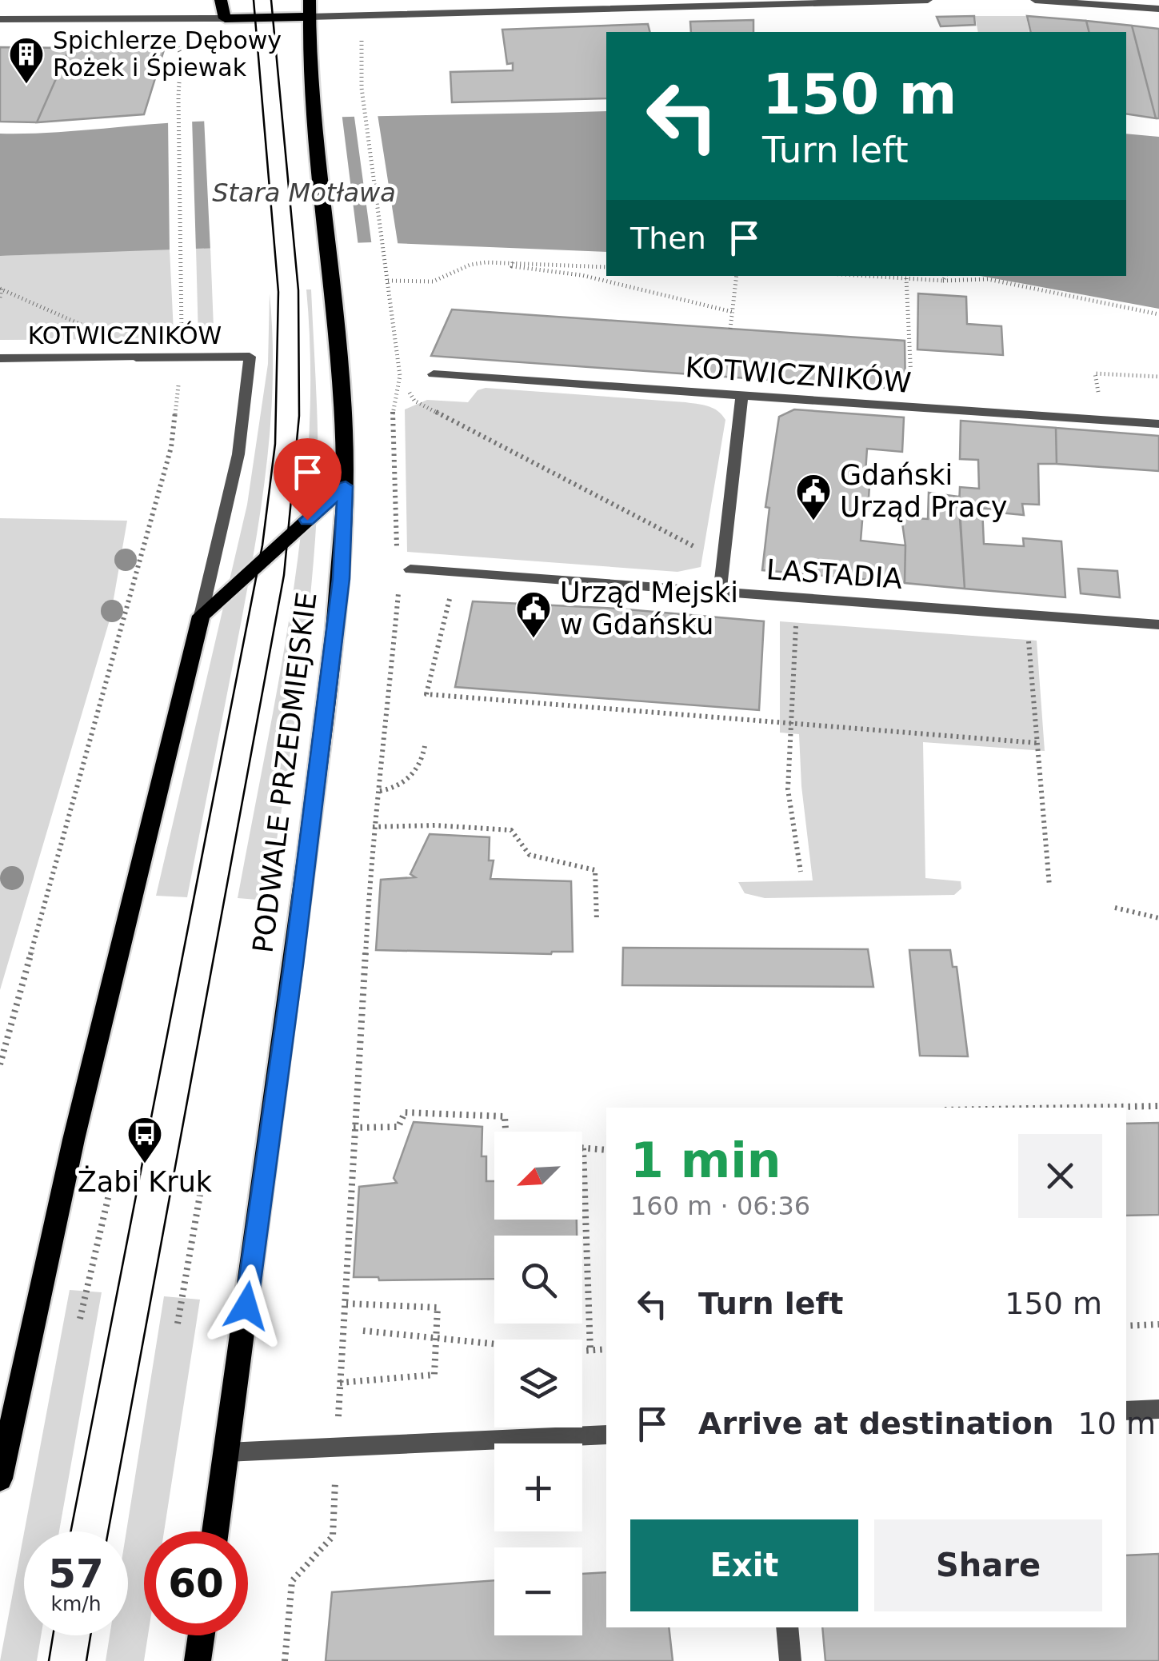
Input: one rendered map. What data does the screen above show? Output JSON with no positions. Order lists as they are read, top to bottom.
{
  "streets": {
    "main road": ["PODWALE PRZEDMIEJSKIE"],
    "street": ["KOTWICZNIKÓW", "LASTADIA"]
  },
  "water": ["Stara Motława"],
  "places": {
    "building": ["Spichlerze Dębowy Rożek i Śpiewak"],
    "public building": ["Gdański Urząd Pracy", "Urząd Mejski w Gdańsku"],
    "bus stop": ["Żabi Kruk"]
  },
  "north": "bottom left",
  "page": {
    "turn": ["150 m", "Turn left"],
    "then": "Then",
    "heading": ["1 min", "160 m · 06:36"],
    "map_buttons": ["+", "−"],
    "list": [
      {
        "name": "Turn left",
        "value": "150 m"
      },
      {
        "name": "Arrive at destination",
        "value": "10 m"
      }
    ],
    "buttons": ["Exit", "Share"],
    "speed": "57 km/h",
    "limit": "60"
  }
}
